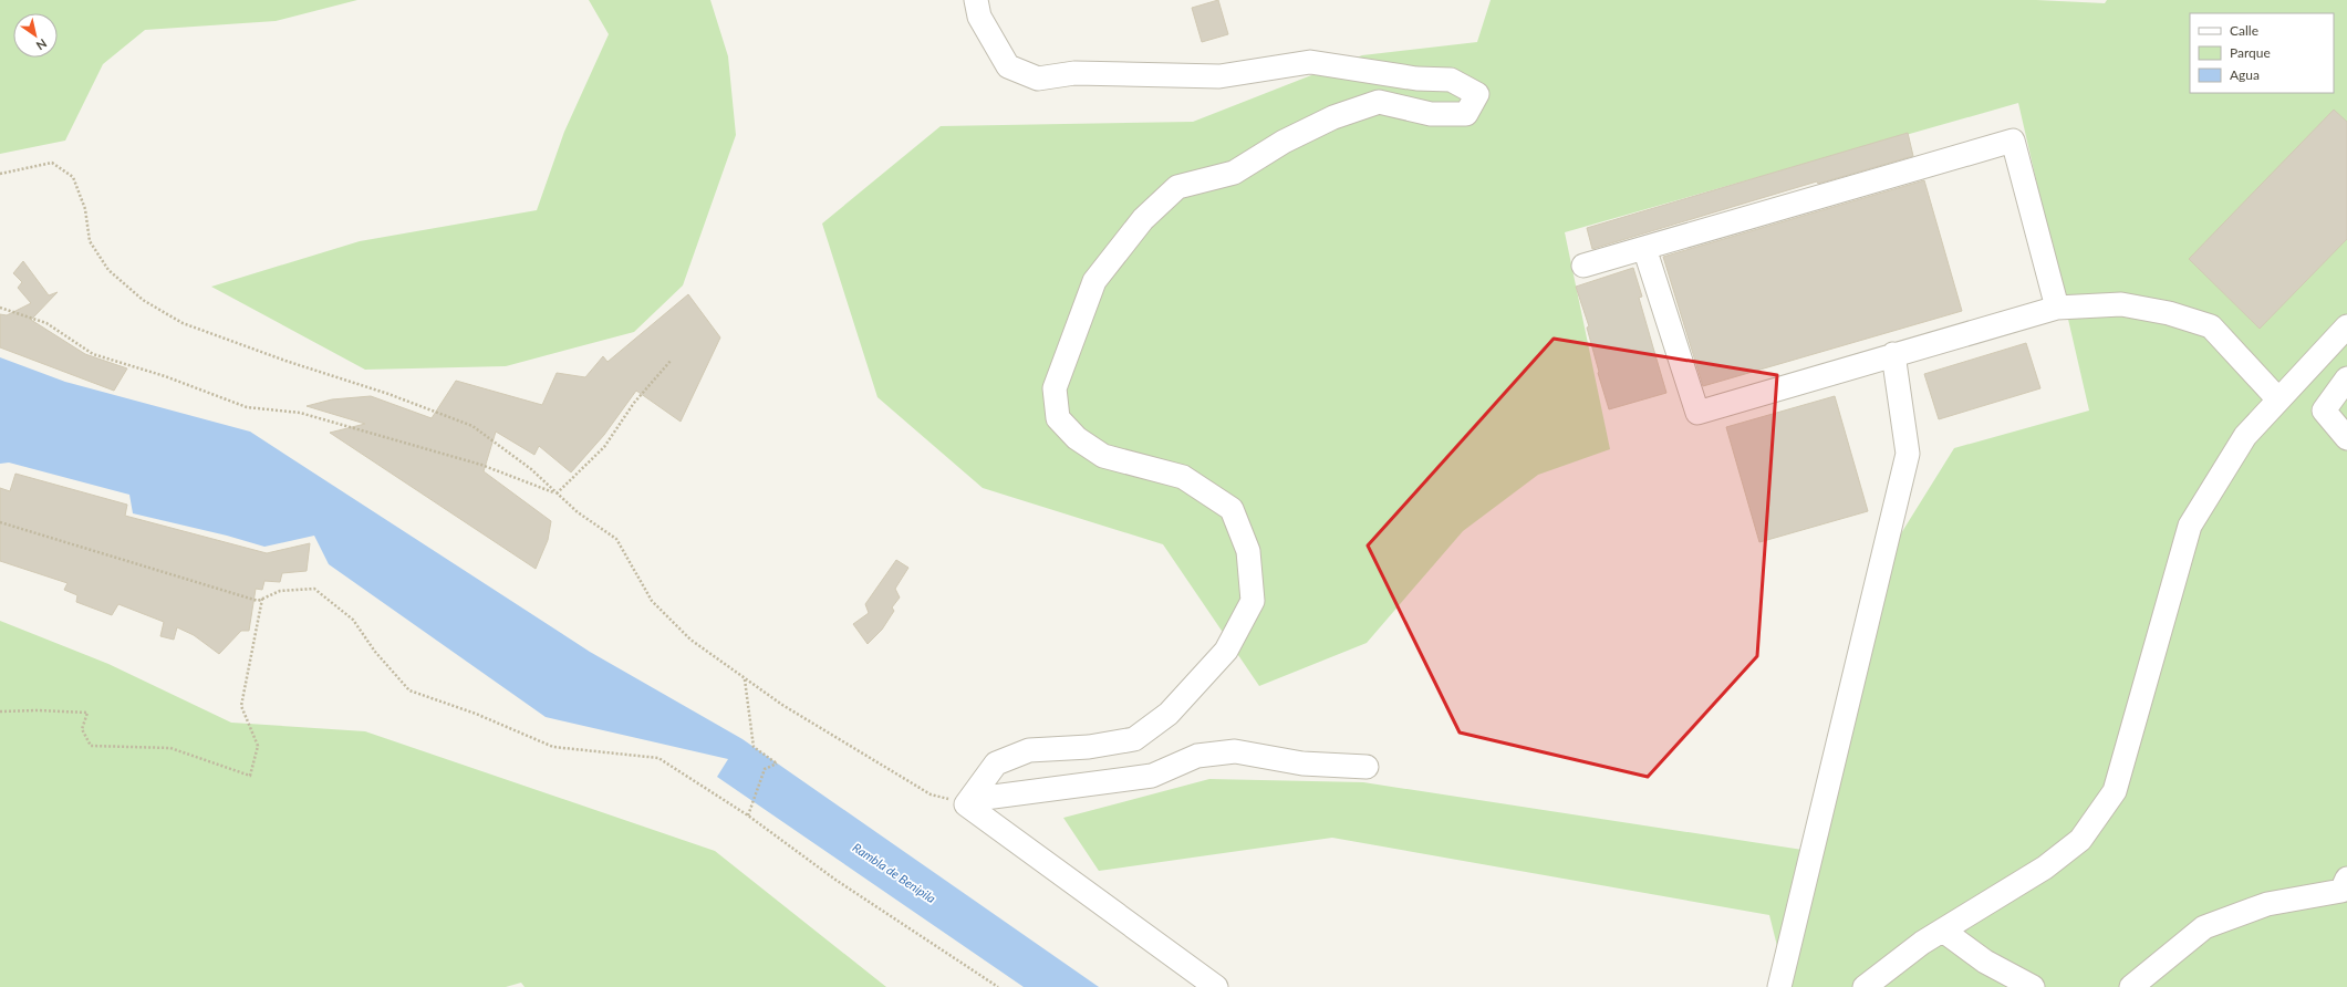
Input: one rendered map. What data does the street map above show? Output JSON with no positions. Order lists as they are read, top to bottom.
{
  "water": ["Rambla de Benipila"],
  "legend": ["Calle", "Parque", "Agua"],
  "north": "bottom right"
}
